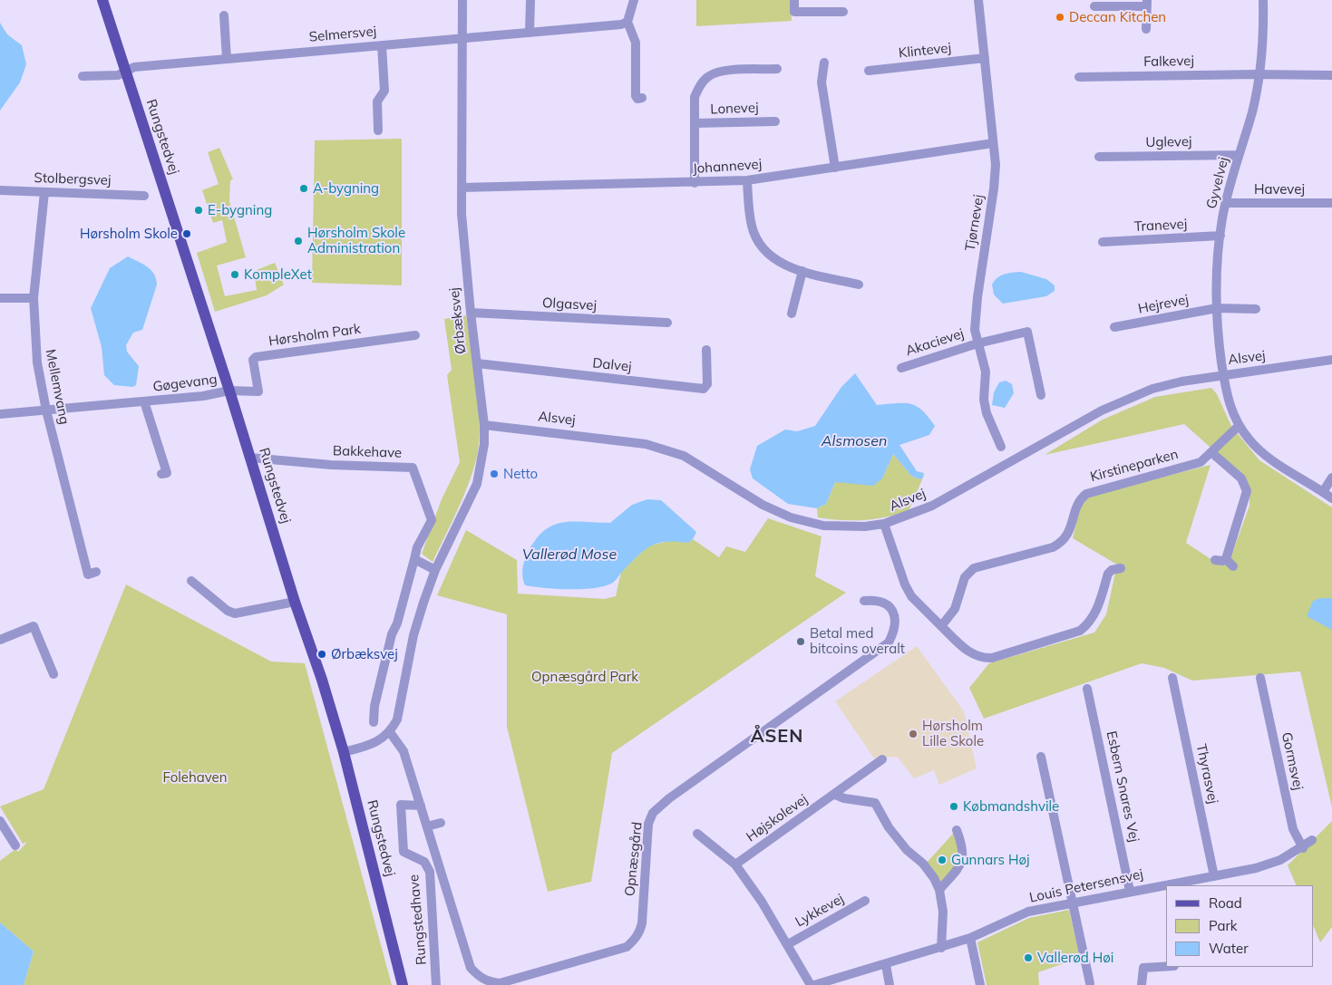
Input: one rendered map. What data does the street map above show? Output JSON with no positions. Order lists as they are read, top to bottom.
{
  "streets": {
    "main road": ["Rungstedvej"],
    "street": [
      "Selmersvej",
      "Klintevej",
      "Falkevej",
      "Lonevej",
      "Uglevej",
      "Johannevej",
      "Stolbergsvej",
      "Gyvelvej",
      "Havevej",
      "Tjørnevej",
      "Tranevej",
      "Olgasvej",
      "Hejrevej",
      "Ørbæksvej",
      "Hørsholm Park",
      "Akacievej",
      "Alsvej",
      "Dalvej",
      "Gøgevang",
      "Mellemvang",
      "Bakkehave",
      "Kirstineparken",
      "Gormsvej",
      "Thyrasvej",
      "Esbern Snares Vej",
      "Højskolevej",
      "Opnæsgård",
      "Louis Petersensvej",
      "Lykkevej",
      "Rungstedhave"
    ]
  },
  "crossings": [
    ["Selmersvej", "Rungstedvej"],
    ["Selmersvej", "Ørbæksvej"],
    ["Klintevej", "Tjørnevej"],
    ["Falkevej", "Gyvelvej"],
    ["Rungstedvej", "Hørsholm Park"],
    ["Rungstedvej", "Gøgevang"],
    ["Rungstedvej", "Bakkehave"],
    ["Uglevej", "Gyvelvej"],
    ["Johannevej", "Tjørnevej"],
    ["Johannevej", "Ørbæksvej"],
    ["Stolbergsvej", "Mellemvang"],
    ["Gyvelvej", "Havevej"],
    ["Gyvelvej", "Tranevej"],
    ["Gyvelvej", "Hejrevej"],
    ["Gyvelvej", "Alsvej"],
    ["Gyvelvej", "Kirstineparken"],
    ["Tjørnevej", "Akacievej"],
    ["Olgasvej", "Ørbæksvej"],
    ["Ørbæksvej", "Alsvej"],
    ["Ørbæksvej", "Dalvej"],
    ["Ørbæksvej", "Opnæsgård"],
    ["Hørsholm Park", "Gøgevang"],
    ["Gøgevang", "Mellemvang"],
    ["Gormsvej", "Louis Petersensvej"],
    ["Thyrasvej", "Louis Petersensvej"],
    ["Esbern Snares Vej", "Louis Petersensvej"],
    ["Opnæsgård", "Rungstedhave"]
  ],
  "districts": ["ÅSEN"],
  "water": ["Alsmosen", "Vallerød Mose"],
  "parks": ["Opnæsgård Park", "Folehaven"],
  "places": [
    "Deccan Kitchen",
    "A-bygning",
    "E-bygning",
    "Hørsholm Skole",
    "Hørsholm Skole Administration",
    "KompleXet",
    "Netto",
    "Betal med bitcoins overalt",
    "Ørbæksvej",
    "Hørsholm Lille Skole",
    "Købmandshvile",
    "Gunnars Høj",
    "Vallerød Høi"
  ],
  "legend": ["Road", "Park", "Water"]
}
